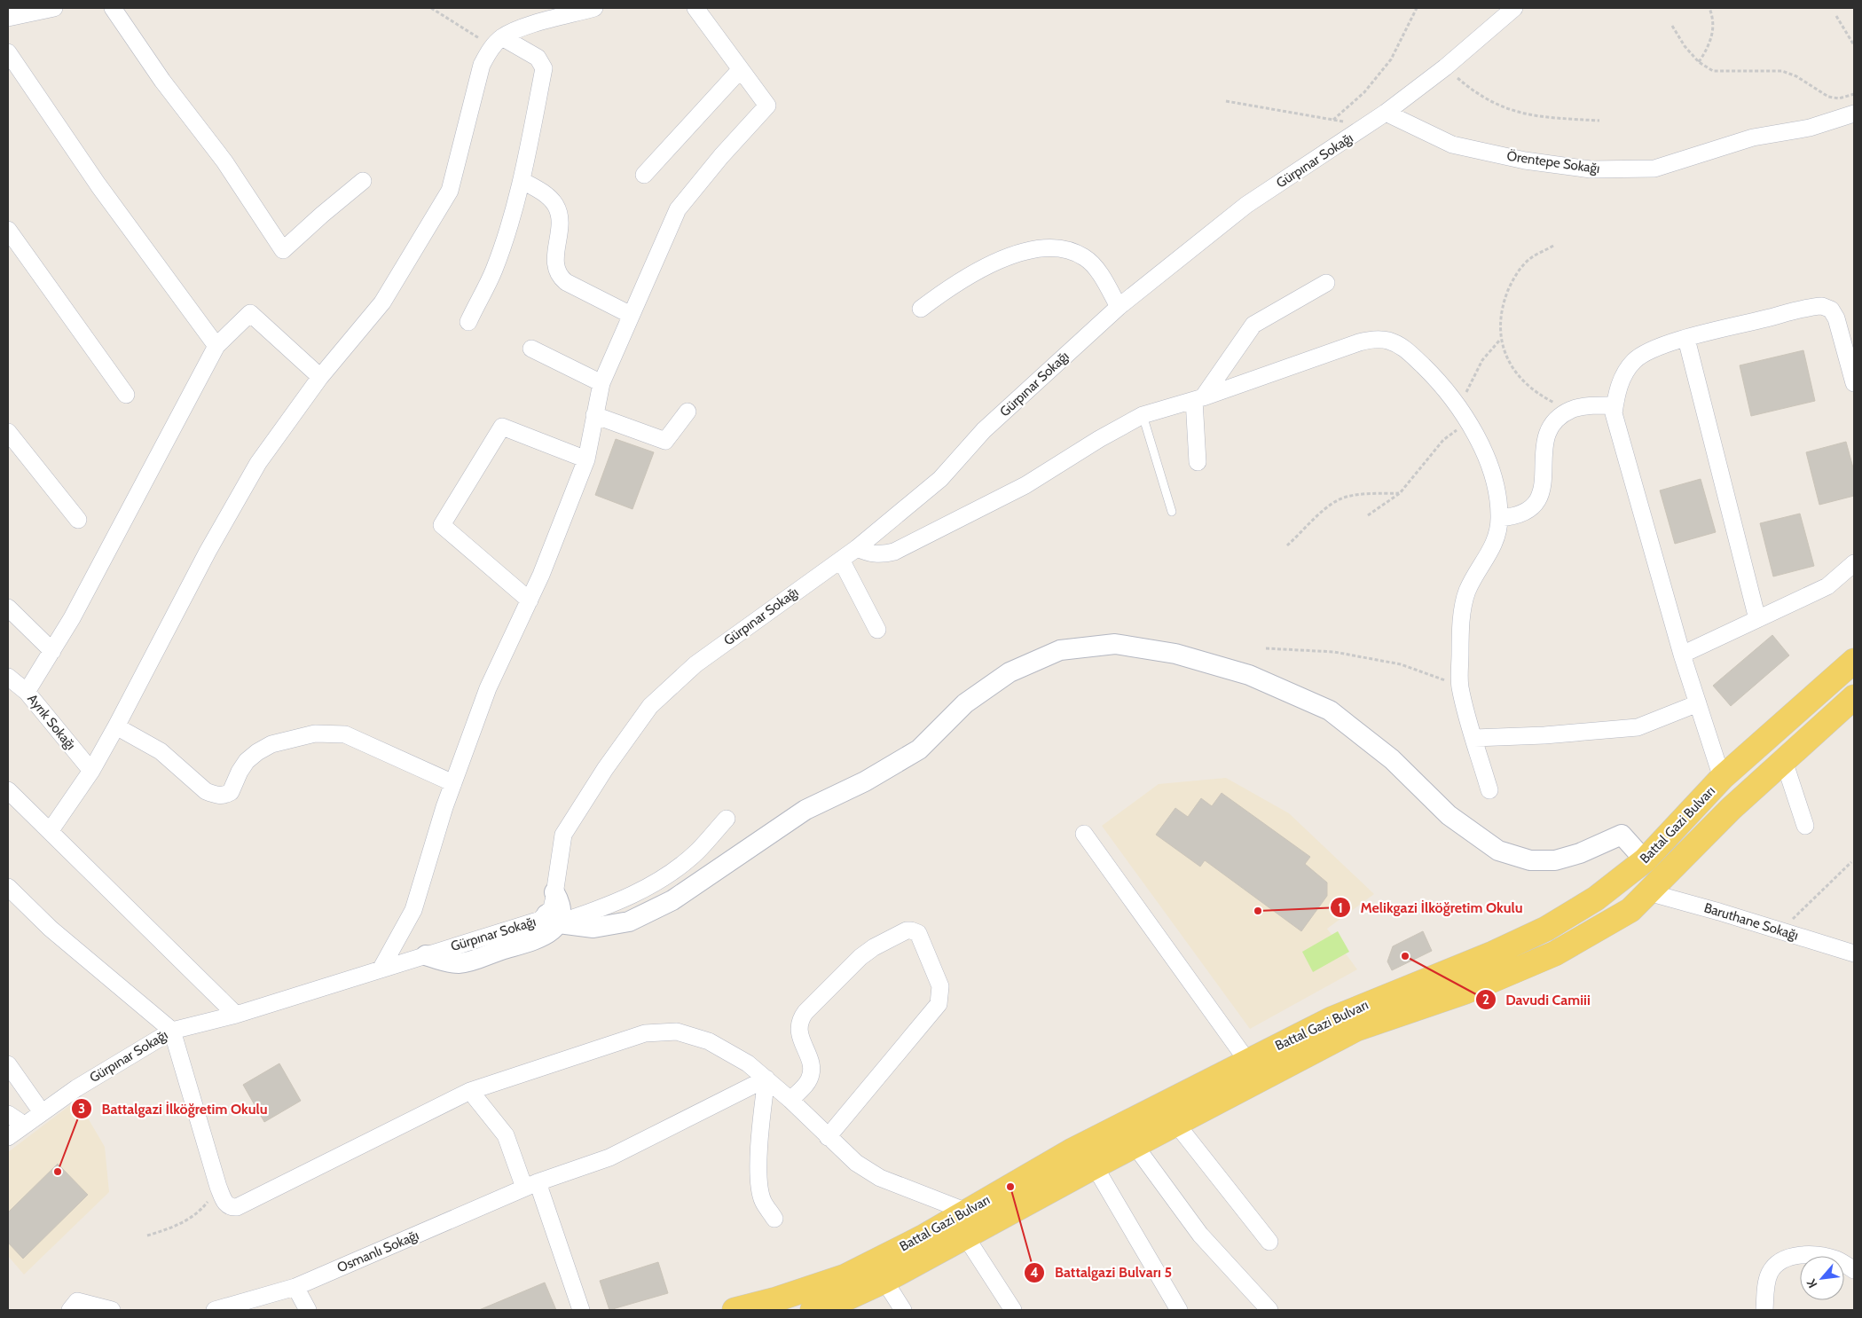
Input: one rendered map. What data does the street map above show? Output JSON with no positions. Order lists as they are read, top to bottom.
{
  "streets": {
    "main road": ["Battal Gazi Bulvarı"],
    "street": [
      "Gürpınar Sokağı",
      "Örentepe Sokağı",
      "Ayrık Sokağı",
      "Baruthane Sokağı",
      "Osmanlı Sokağı"
    ]
  },
  "crossings": [
    ["Gürpınar Sokağı", "Örentepe Sokağı"],
    ["Battal Gazi Bulvarı", "Baruthane Sokağı"]
  ],
  "places": [
    "Melikgazi İlköğretim Okulu",
    "Davudi Camiii",
    "Battalgazi İlköğretim Okulu",
    "Battalgazi Bulvarı 5"
  ],
  "north": "bottom left"
}
